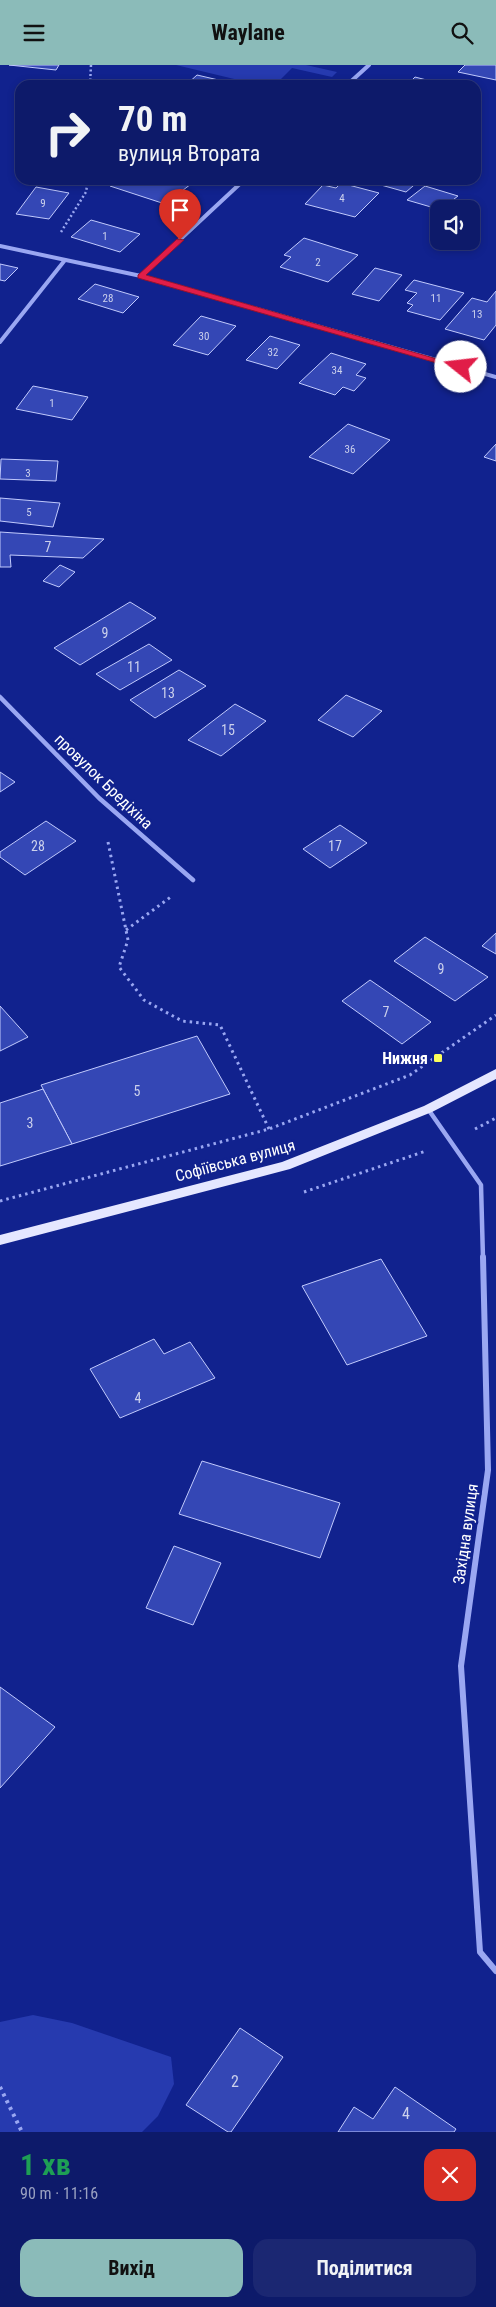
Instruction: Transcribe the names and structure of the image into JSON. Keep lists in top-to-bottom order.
{
  "streets": {
    "main road": ["Софіївська вулиця"],
    "street": ["провулок Бредіхіна", "Західна вулиця"]
  },
  "crossings": [
    ["Софіївська вулиця", "Західна вулиця"]
  ],
  "places": {
    "transit": ["Нижня"]
  },
  "house_numbers": [
    "4",
    "9",
    "1",
    "2",
    "28",
    "11",
    "13",
    "30",
    "32",
    "34",
    "1",
    "36",
    "3",
    "5",
    "7",
    "9",
    "11",
    "13",
    "15",
    "28",
    "17",
    "9",
    "7",
    "5",
    "3",
    "4",
    "2",
    "4"
  ],
  "page": {
    "header": "Waylane",
    "turn": ["70 m", "вулиця Втората"],
    "heading": ["1 хв", "90 m · 11:16"],
    "buttons": ["Вихід", "Поділитися"]
  }
}
